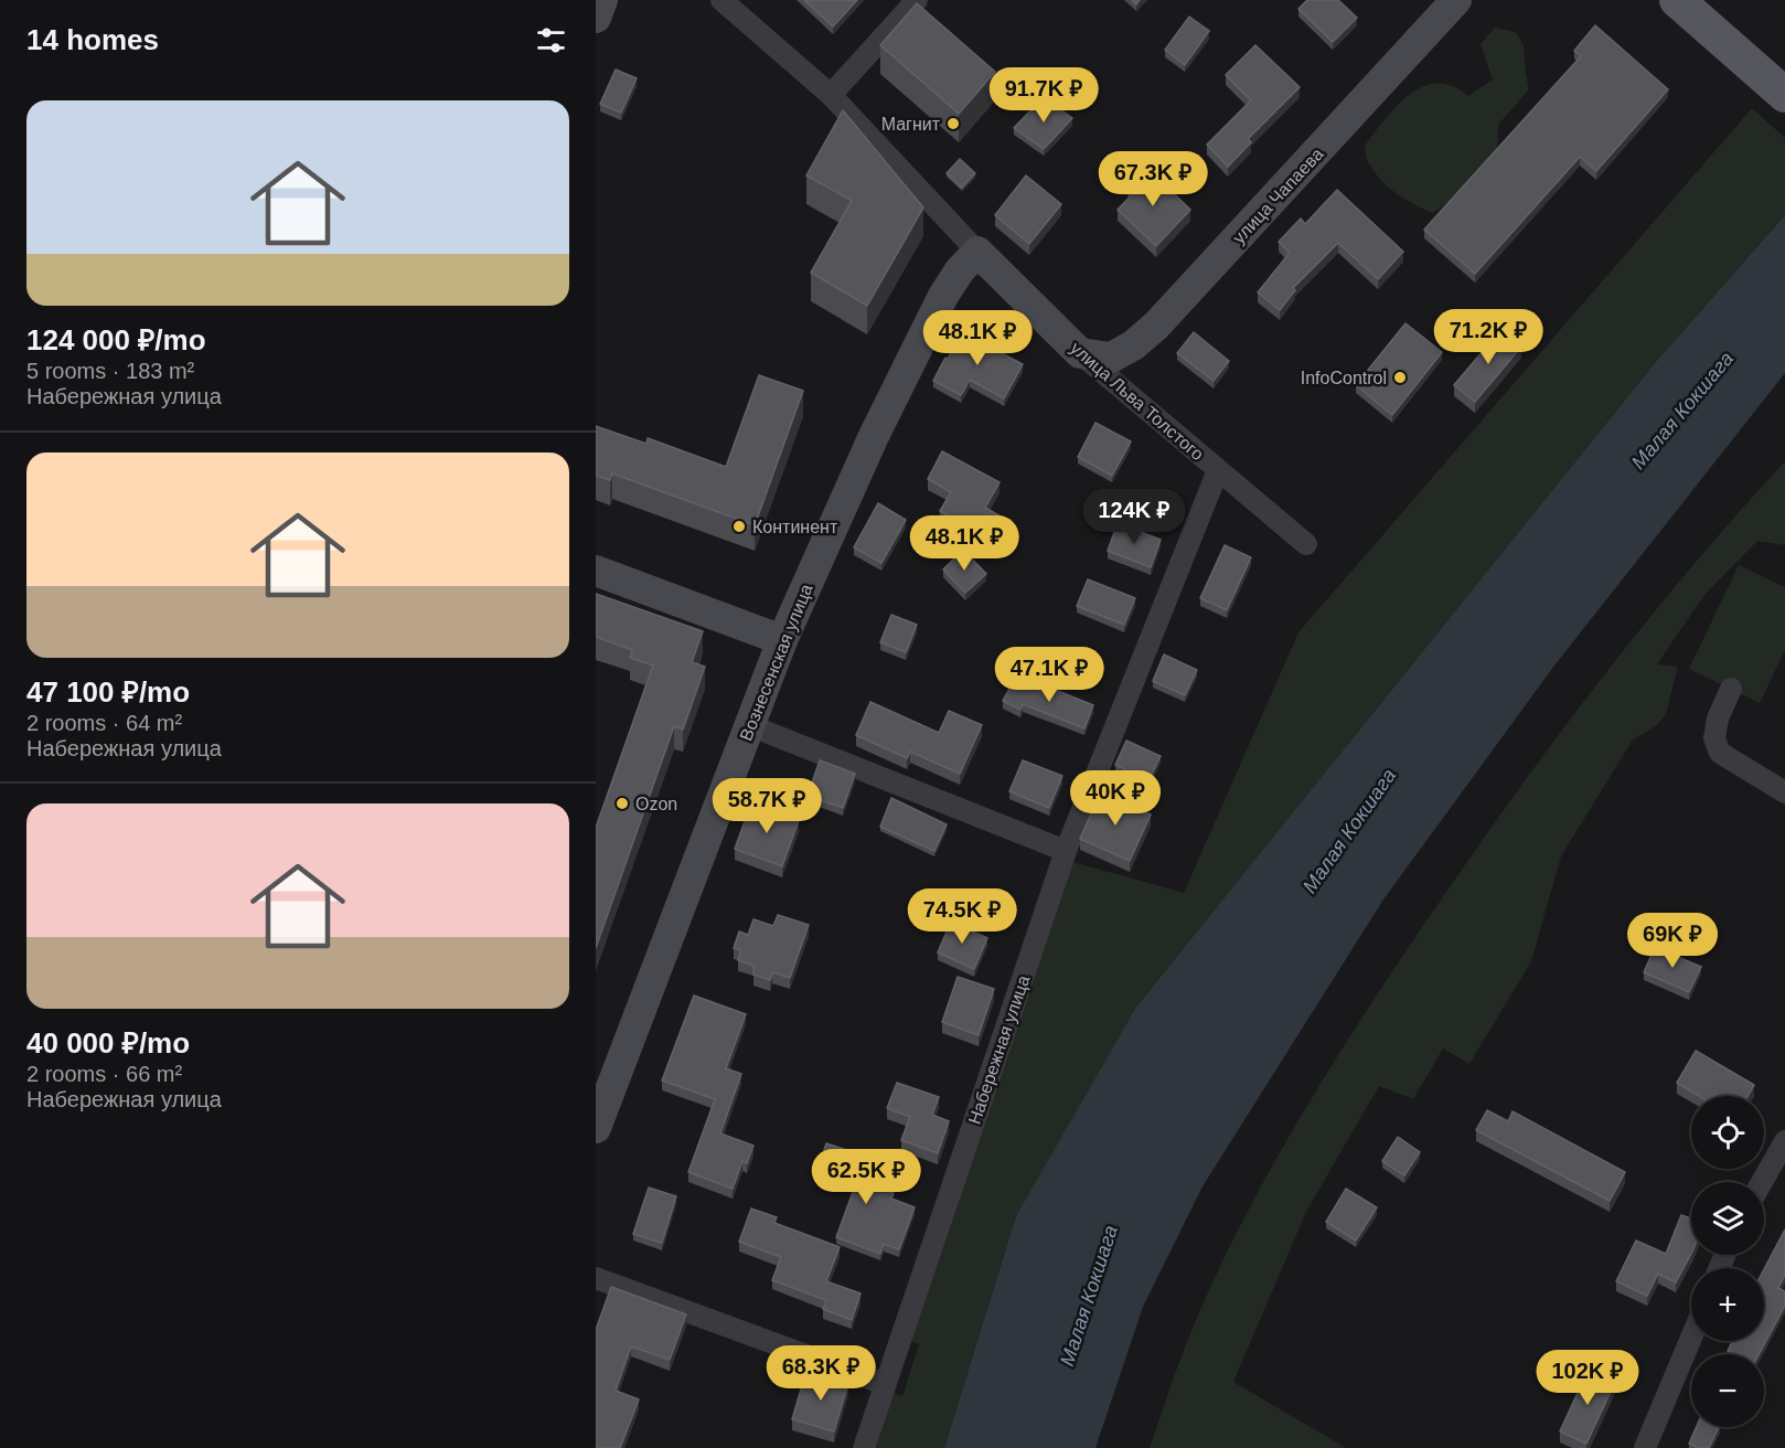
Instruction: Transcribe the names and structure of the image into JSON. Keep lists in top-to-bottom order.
{
  "streets": {
    "street": [
      "улица Чапаева",
      "улица Льва Толстого",
      "Вознесенская улица",
      "Набережная улица"
    ]
  },
  "crossings": [
    ["улица Чапаева", "улица Льва Толстого"],
    ["улица Льва Толстого", "Вознесенская улица"],
    ["улица Льва Толстого", "Набережная улица"]
  ],
  "water": ["Малая Кокшага"],
  "places": [
    "Магнит",
    "InfoControl",
    "Континент",
    "Ozon"
  ],
  "page": {
    "heading": "14 homes",
    "price": [
      "91.7K ₽",
      "67.3K ₽",
      "71.2K ₽",
      "48.1K ₽",
      "124K ₽",
      "48.1K ₽",
      "47.1K ₽",
      "40K ₽",
      "58.7K ₽",
      "74.5K ₽",
      "69K ₽",
      "62.5K ₽",
      "68.3K ₽",
      "102K ₽"
    ],
    "list": [
      {
        "name": "124 000 ₽/mo",
        "note": "5 rooms · 183 m² · Набережная улица"
      },
      {
        "name": "47 100 ₽/mo",
        "note": "2 rooms · 64 m² · Набережная улица"
      },
      {
        "name": "40 000 ₽/mo",
        "note": "2 rooms · 66 m² · Набережная улица"
      }
    ],
    "map_buttons": ["+", "−"]
  }
}
